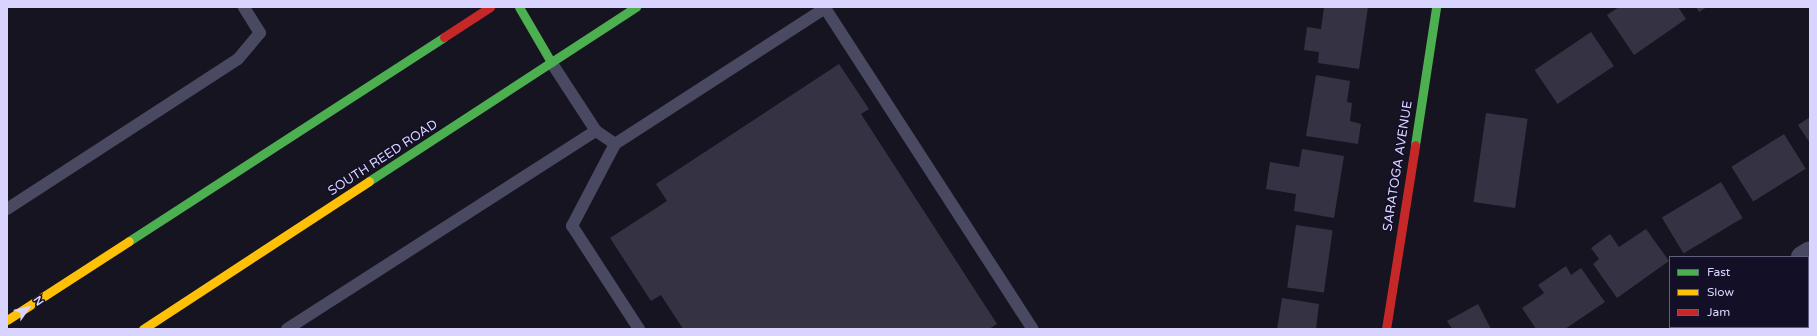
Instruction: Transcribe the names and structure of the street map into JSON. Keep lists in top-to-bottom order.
{
  "streets": {
    "main road": ["SOUTH REED ROAD", "SARATOGA AVENUE"]
  },
  "legend": ["Fast", "Slow", "Jam"],
  "north": "top right"
}
